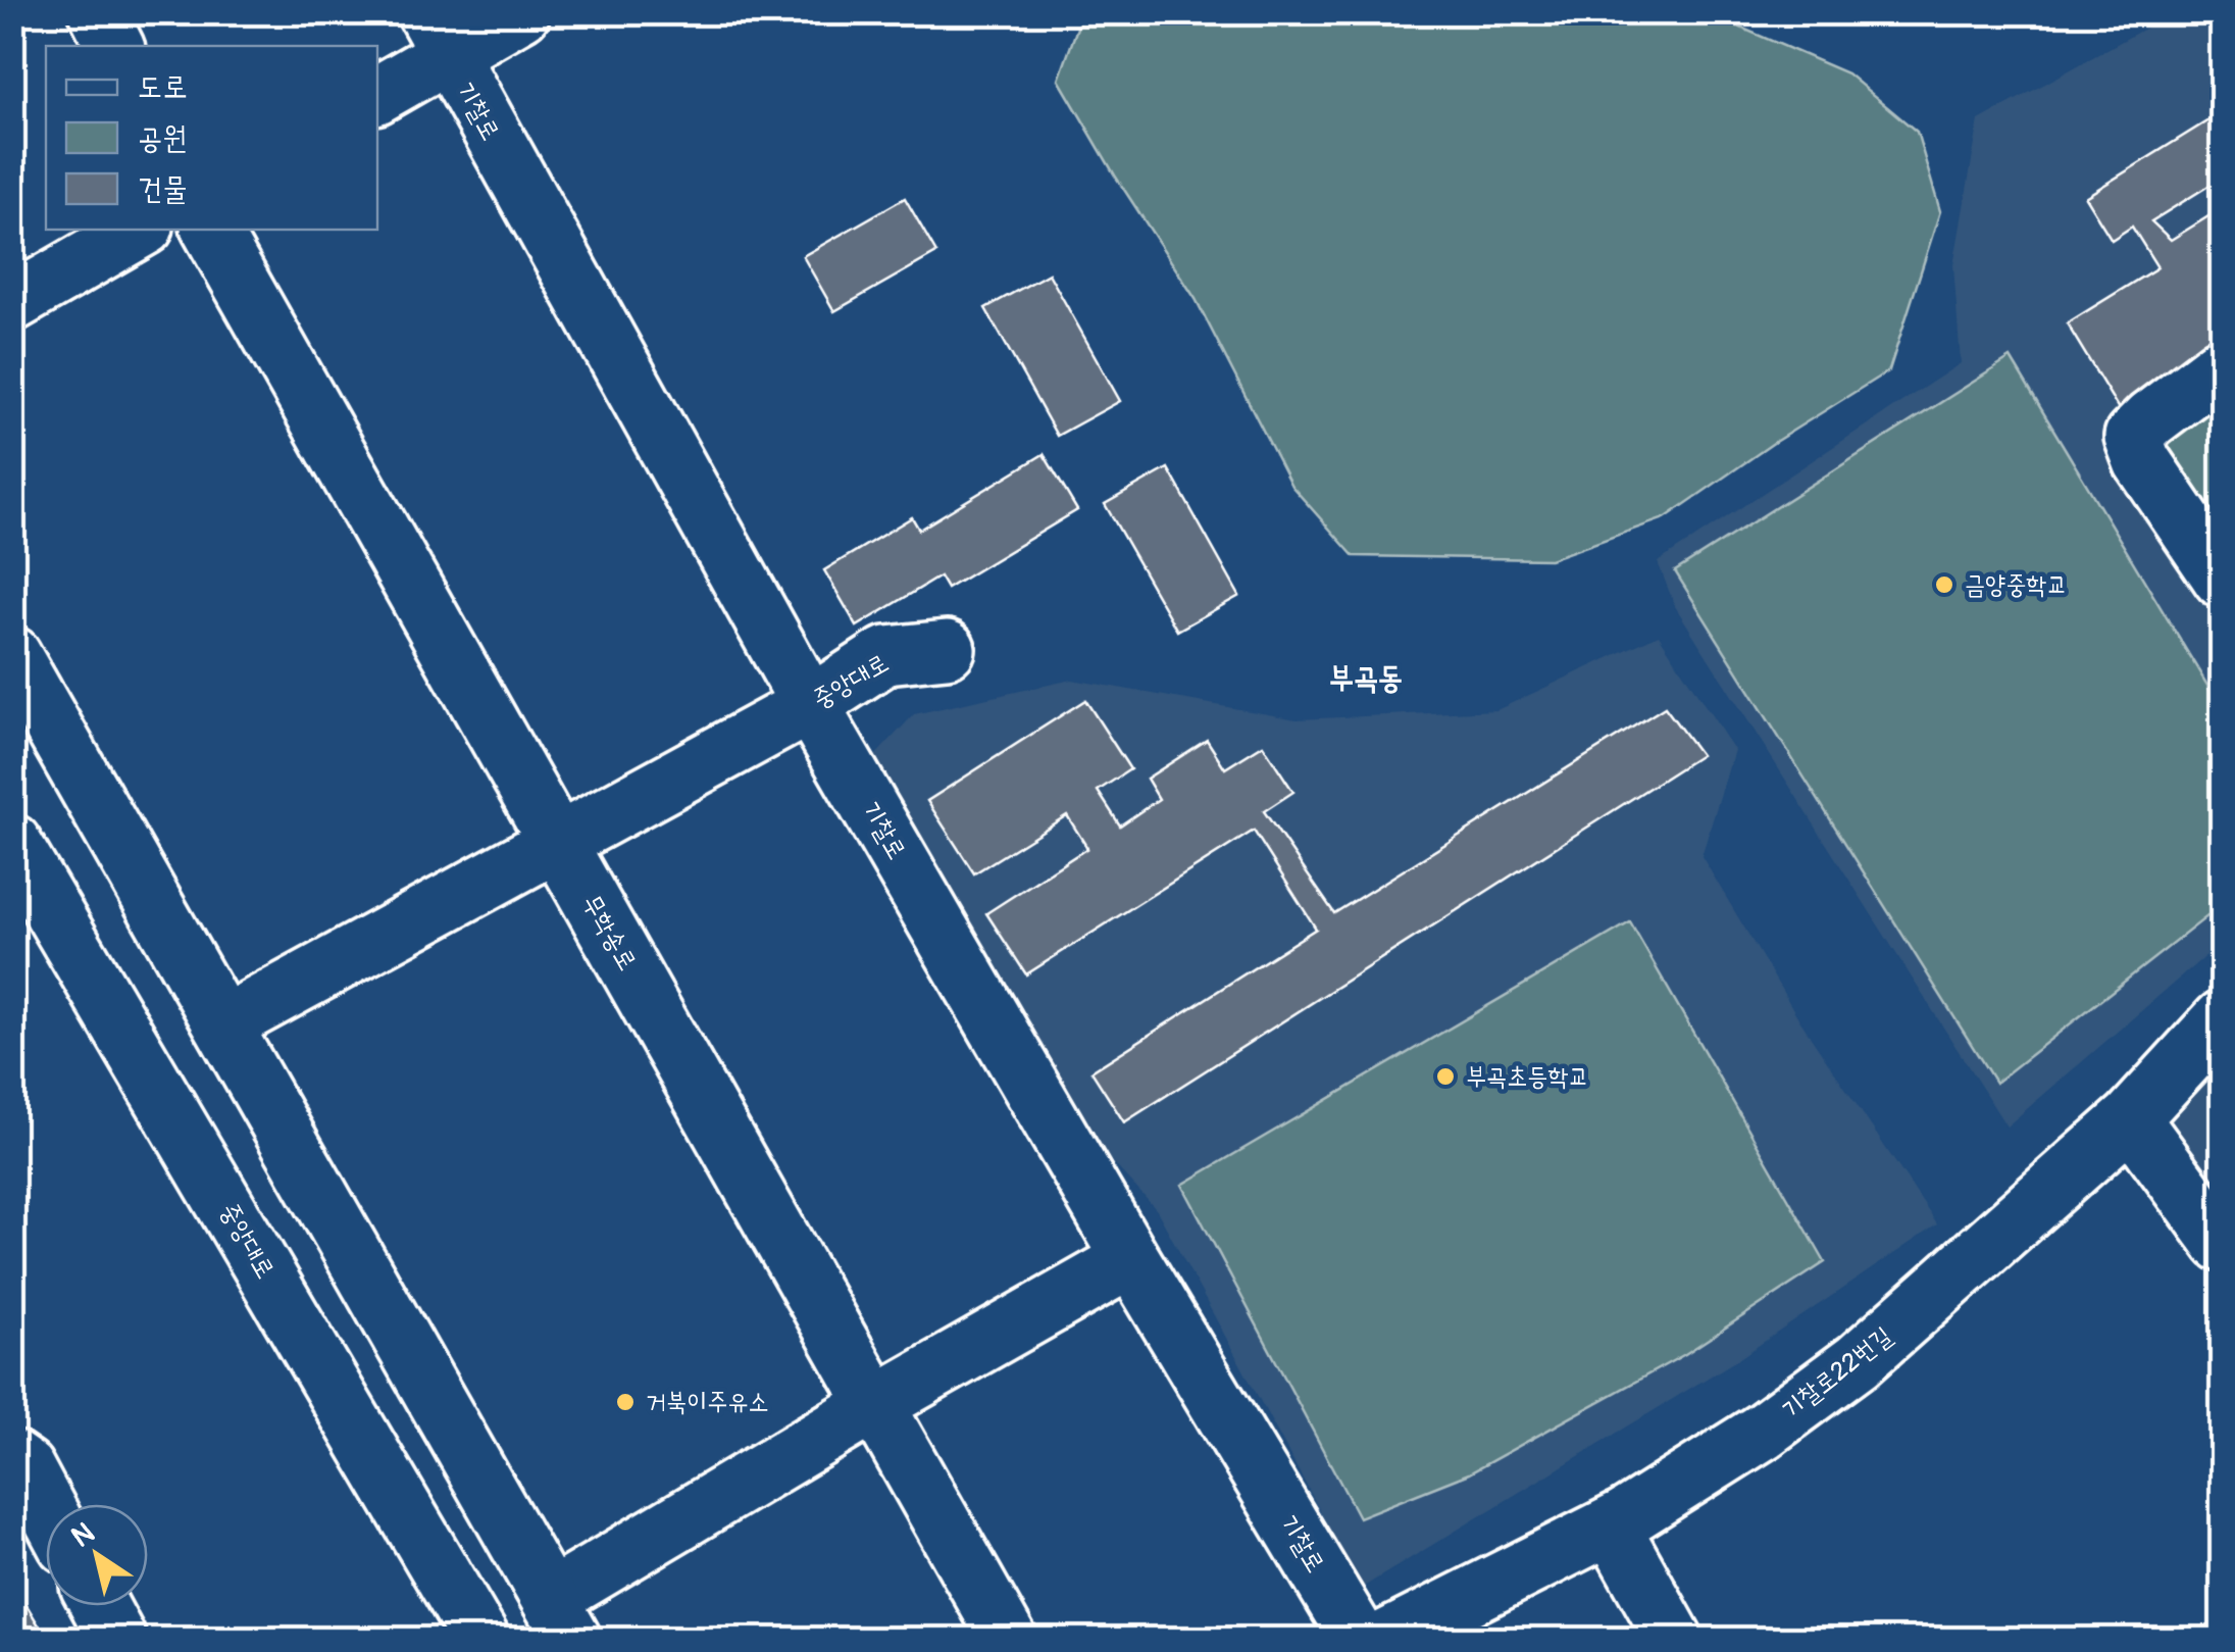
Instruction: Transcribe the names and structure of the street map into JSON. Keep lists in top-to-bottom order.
{
  "streets": {
    "street": [
      "기찰로",
      "중앙대로",
      "무학송로",
      "기찰로22번길"
    ]
  },
  "crossings": [
    ["기찰로", "중앙대로"],
    ["중앙대로", "무학송로"]
  ],
  "districts": ["부곡동"],
  "places": ["금양중학교", "부곡초등학교", "거북이주유소"],
  "legend": ["도로", "공원", "건물"],
  "north": "top left"
}
